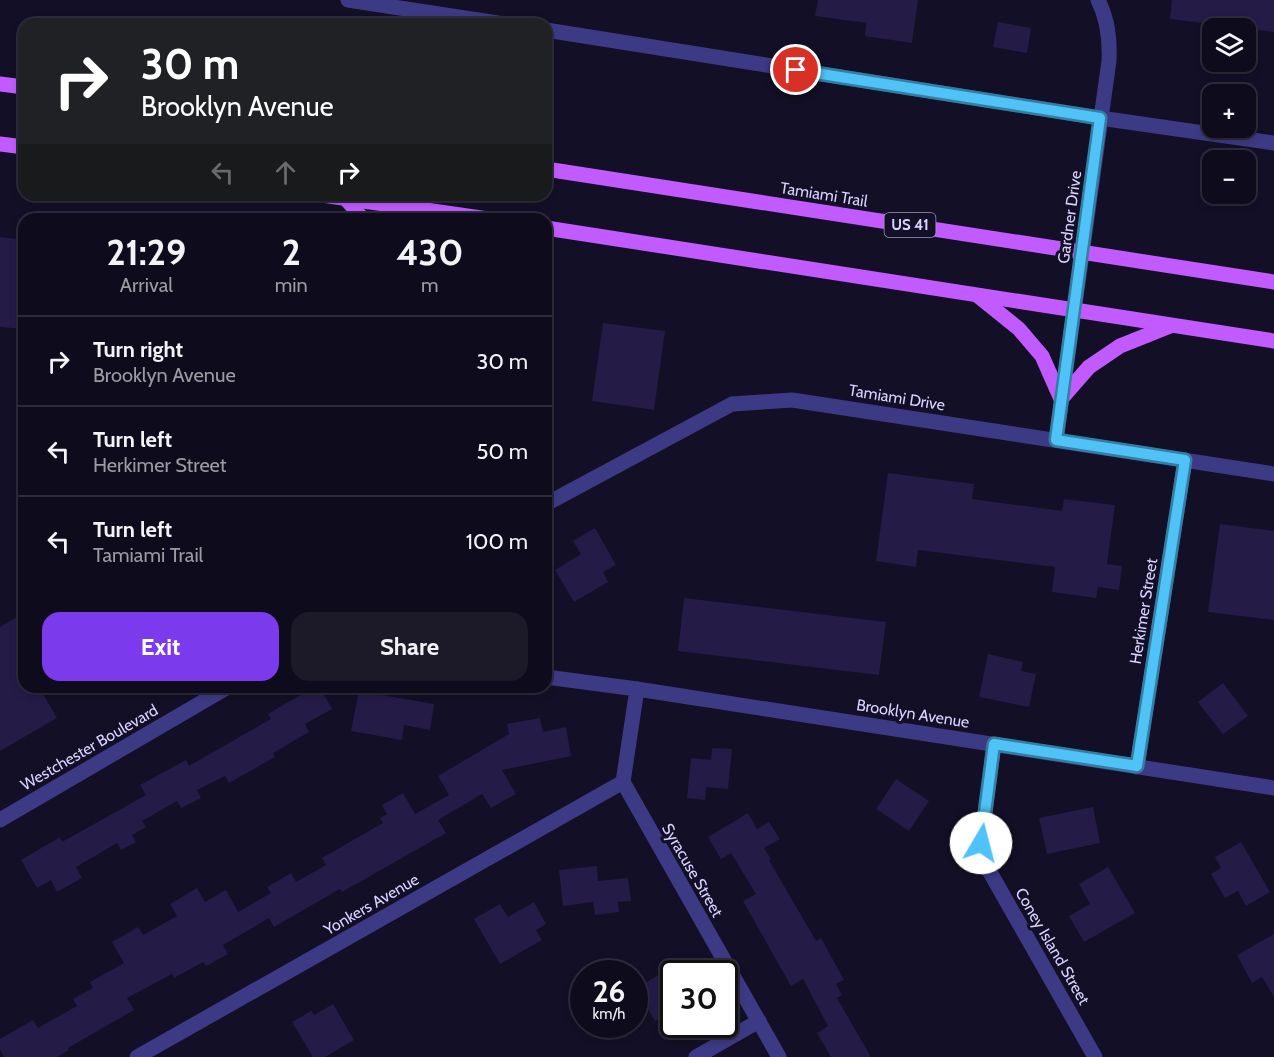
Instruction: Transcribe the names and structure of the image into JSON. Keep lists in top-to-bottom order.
{
  "streets": {
    "main road": ["Tamiami Trail", "US 41"],
    "street": [
      "Gardner Drive",
      "Tamiami Drive",
      "Herkimer Street",
      "Brooklyn Avenue",
      "Westchester Boulevard",
      "Syracuse Street",
      "Yonkers Avenue",
      "Coney Island Street"
    ]
  },
  "crossings": [
    ["Tamiami Trail", "Gardner Drive"],
    ["Gardner Drive", "Tamiami Drive"],
    ["Herkimer Street", "Brooklyn Avenue"],
    ["Brooklyn Avenue", "Coney Island Street"],
    ["Syracuse Street", "Yonkers Avenue"]
  ],
  "page": {
    "map_buttons": ["+", "−"],
    "turn": ["30 m", "Brooklyn Avenue"],
    "eta": [
      "21:29",
      "Arrival",
      "2",
      "min",
      "430",
      "m"
    ],
    "list": [
      {
        "name": "Turn right",
        "note": "Brooklyn Avenue",
        "value": "30 m"
      },
      {
        "name": "Turn left",
        "note": "Herkimer Street",
        "value": "50 m"
      },
      {
        "name": "Turn left",
        "note": "Tamiami Trail",
        "value": "100 m"
      }
    ],
    "buttons": ["Exit", "Share"],
    "speed": "26 km/h",
    "limit": "30"
  }
}
